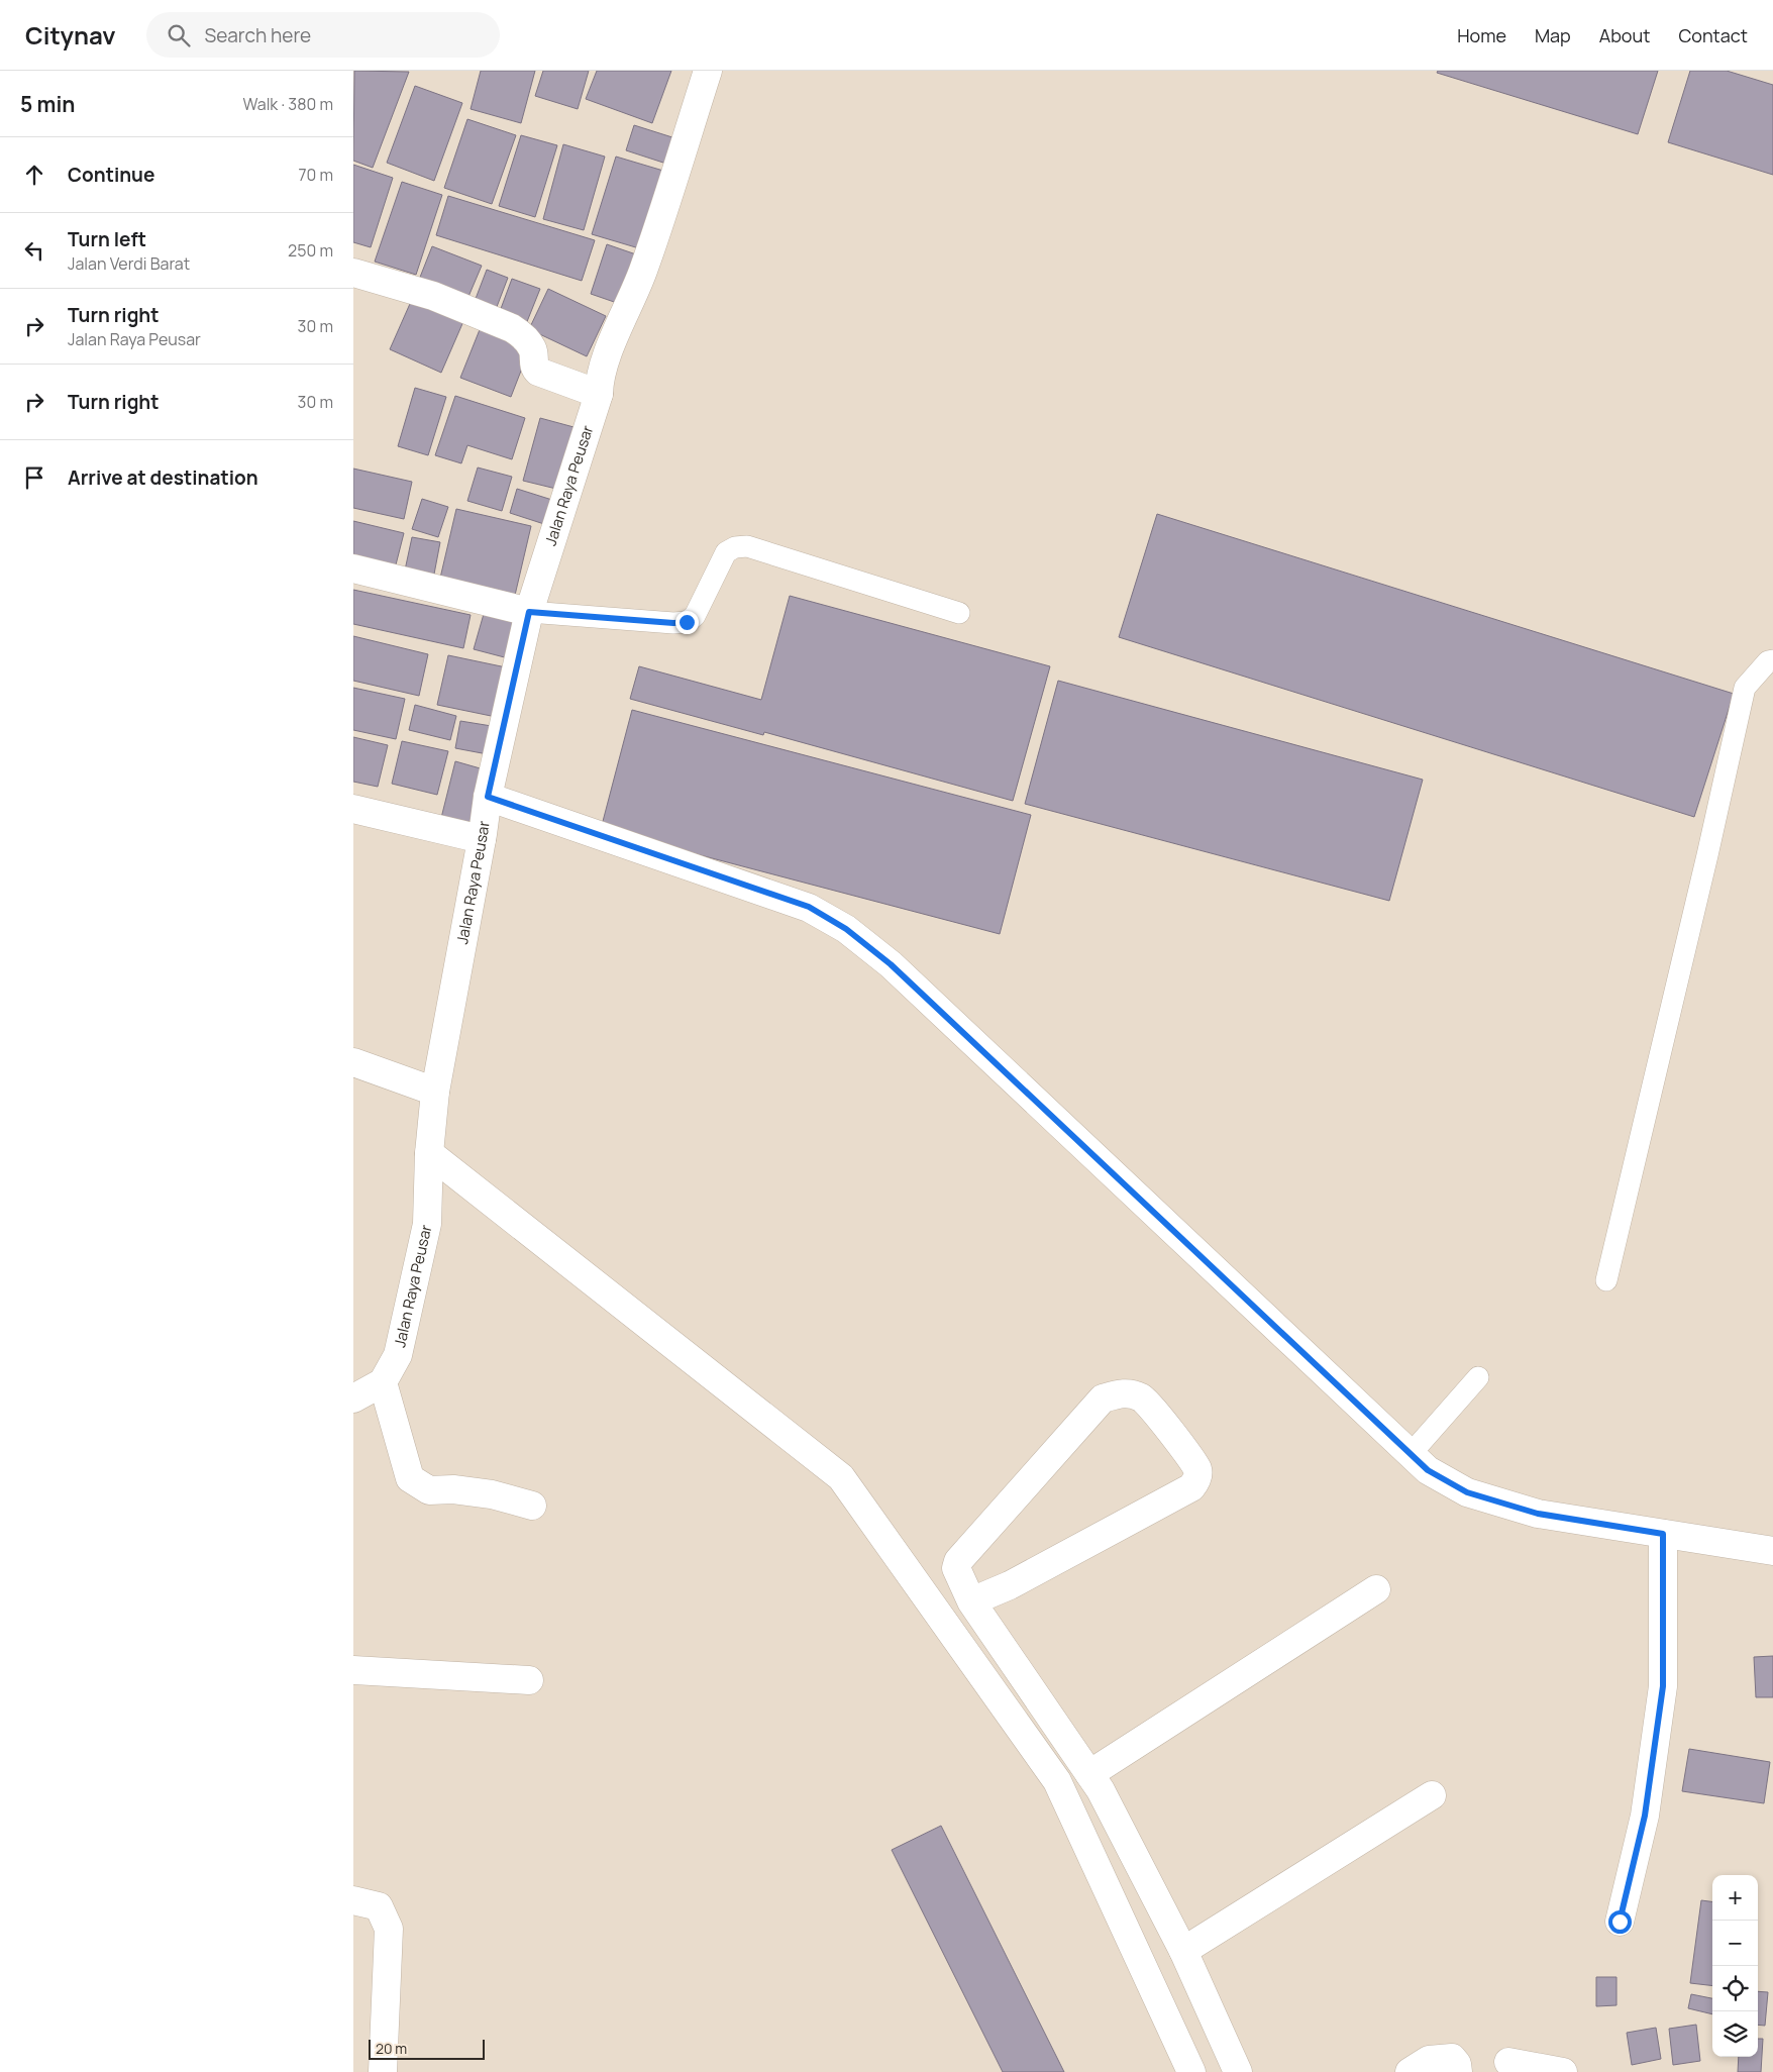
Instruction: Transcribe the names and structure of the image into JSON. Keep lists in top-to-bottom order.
{
  "streets": {
    "street": ["Jalan Raya Peusar"]
  },
  "scale_bar": "20 m",
  "page": {
    "header": "Citynav",
    "search": "Search here",
    "nav": [
      "Home",
      "Map",
      "About",
      "Contact"
    ],
    "heading": ["5 min", "Walk · 380 m"],
    "list": [
      ["Continue", "70 m"],
      ["Turn left", "Jalan Verdi Barat", "250 m"],
      ["Turn right", "Jalan Raya Peusar", "30 m"],
      ["Turn right", "30 m"],
      "Arrive at destination"
    ],
    "map_buttons": ["+", "−"],
    "scale": "20 m"
  }
}
